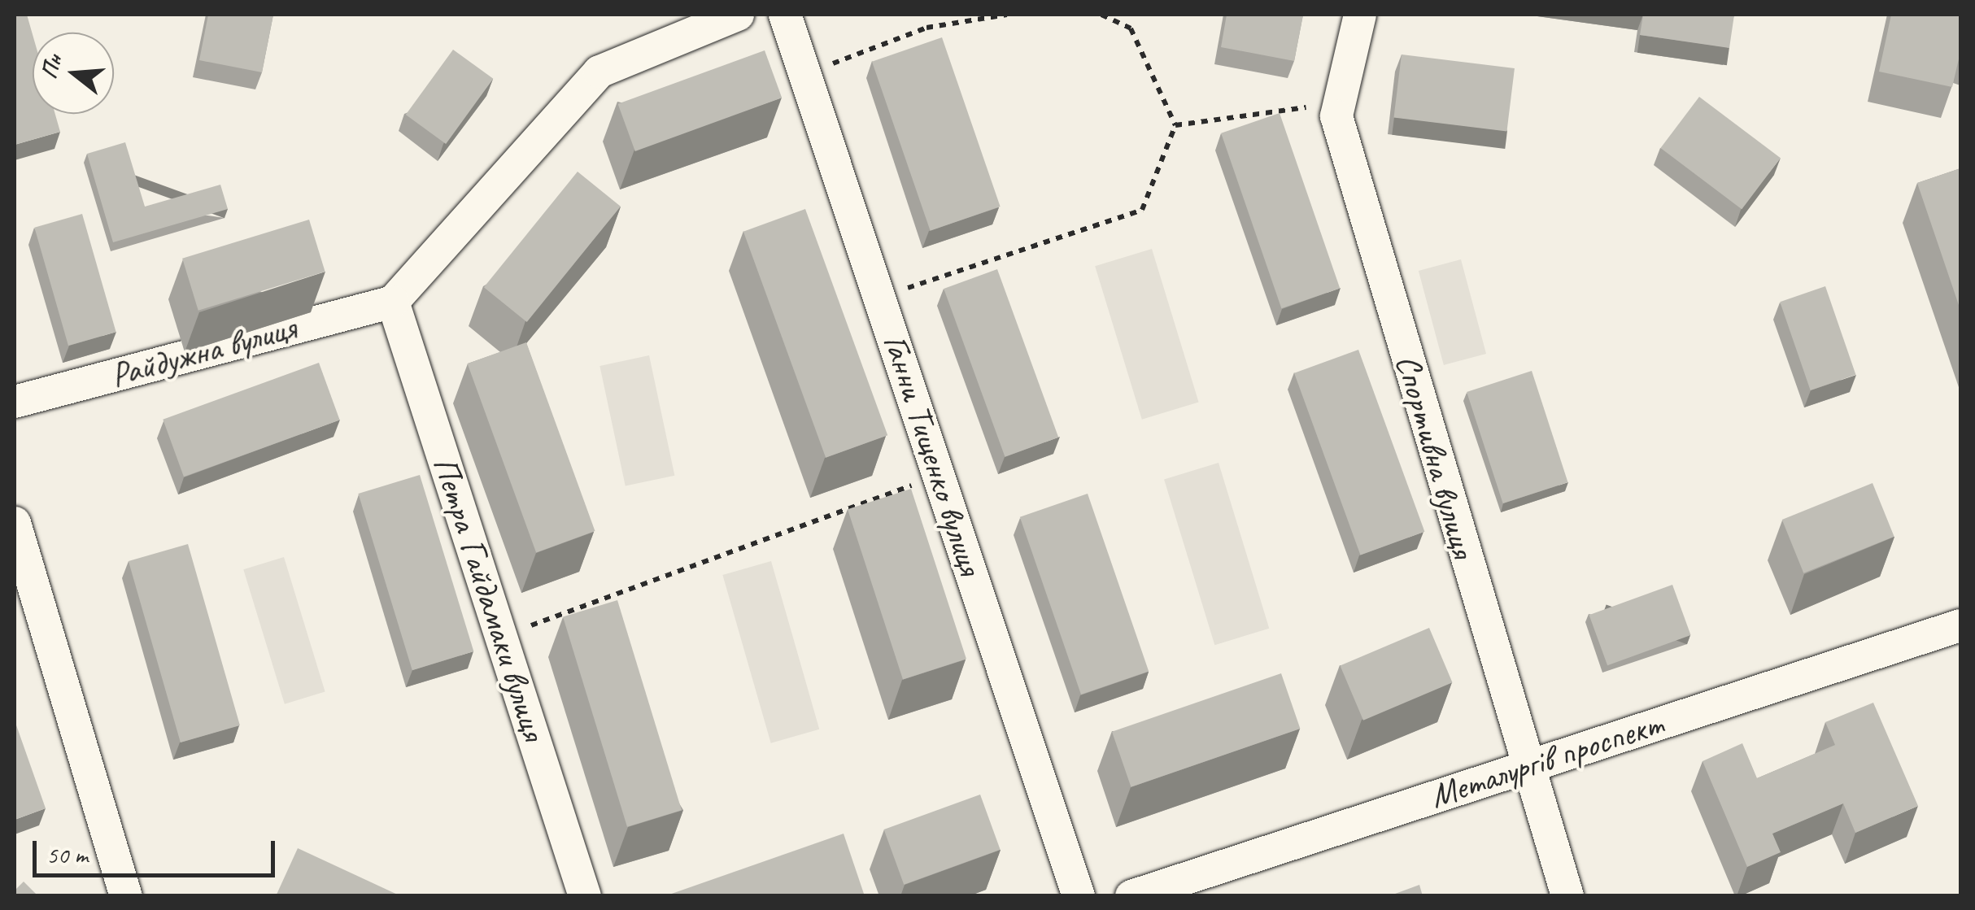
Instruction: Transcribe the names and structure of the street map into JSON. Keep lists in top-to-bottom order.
{
  "streets": {
    "street": [
      "Райдужна вулиця",
      "Ганни Тищенко вулиця",
      "Спортивна вулиця",
      "Петра Гайдамаки вулиця",
      "Металургів проспект"
    ]
  },
  "crossings": [
    ["Райдужна вулиця", "Петра Гайдамаки вулиця"],
    ["Спортивна вулиця", "Металургів проспект"]
  ],
  "scale_bar": "50 m",
  "north": "left"
}
